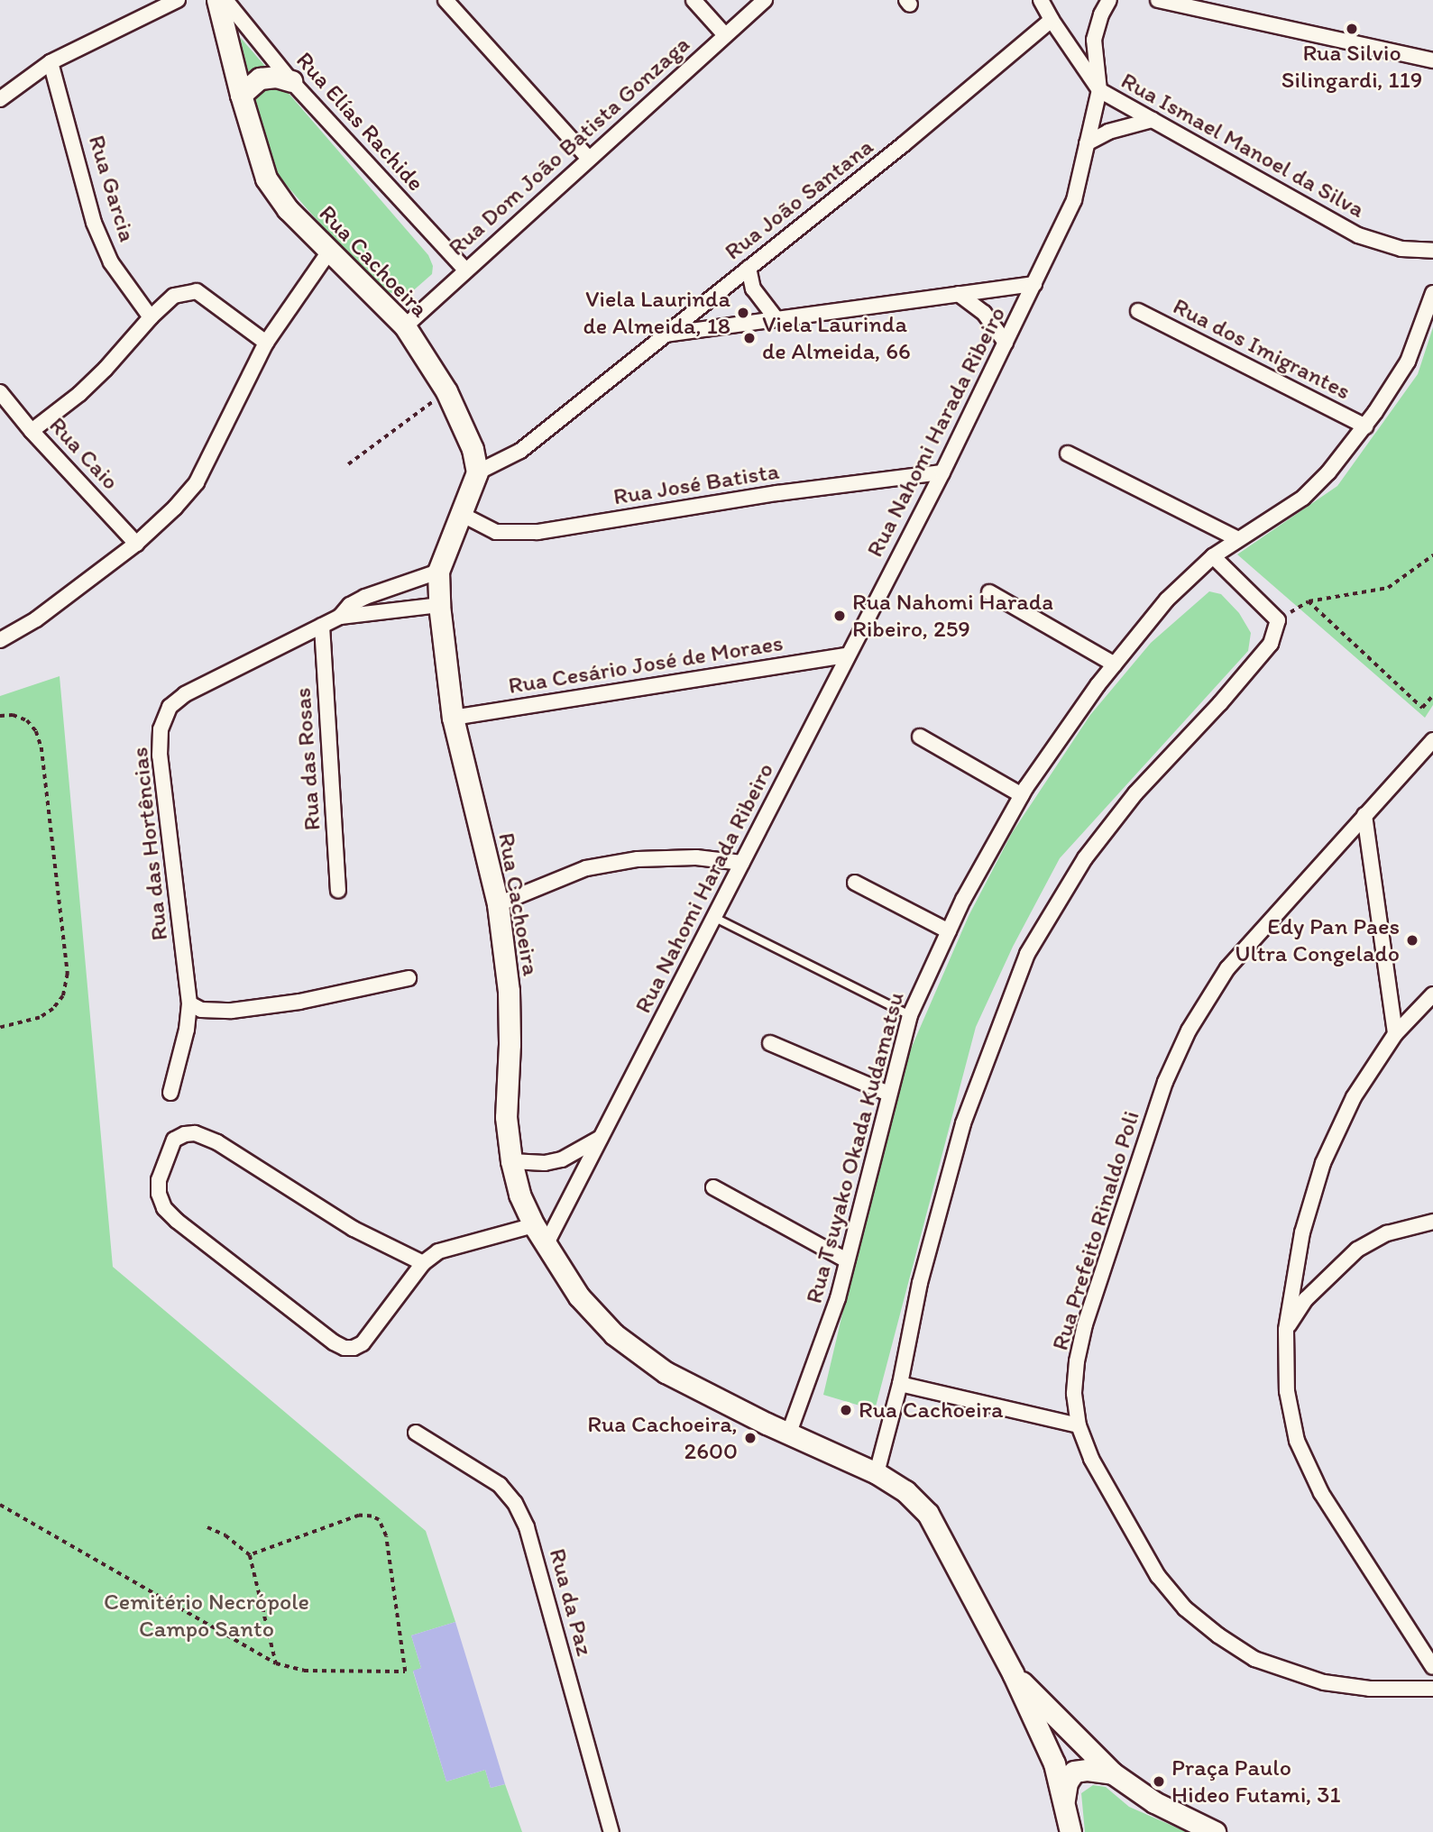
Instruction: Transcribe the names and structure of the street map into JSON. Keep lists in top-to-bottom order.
{
  "streets": {
    "main road": ["Rua Cachoeira"],
    "street": [
      "Rua Elías Rachide",
      "Rua Ismael Manoel da Silva",
      "Rua Dom João Batista Gonzaga",
      "Rua Garcia",
      "Rua João Santana",
      "Rua dos Imigrantes",
      "Rua Nahomi Harada Ribeiro",
      "Rua Caio",
      "Rua José Batista",
      "Rua Cesário José de Moraes",
      "Rua das Rosas",
      "Rua das Hortências",
      "Rua Tsuyako Okada Kudamatsu",
      "Rua Prefeito Rinaldo Poli",
      "Rua da Paz"
    ]
  },
  "crossings": [
    ["Rua Elías Rachide", "Rua Dom João Batista Gonzaga"],
    ["Rua Ismael Manoel da Silva", "Rua João Santana"],
    ["Rua Ismael Manoel da Silva", "Rua Nahomi Harada Ribeiro"],
    ["Rua Dom João Batista Gonzaga", "Rua Cachoeira"],
    ["Rua João Santana", "Rua Cachoeira"],
    ["Rua Cachoeira", "Rua Nahomi Harada Ribeiro"],
    ["Rua Cachoeira", "Rua José Batista"],
    ["Rua Cachoeira", "Rua Cesário José de Moraes"],
    ["Rua Cachoeira", "Rua das Hortências"],
    ["Rua Cachoeira", "Rua Tsuyako Okada Kudamatsu"],
    ["Rua dos Imigrantes", "Rua Tsuyako Okada Kudamatsu"],
    ["Rua Nahomi Harada Ribeiro", "Rua José Batista"],
    ["Rua Nahomi Harada Ribeiro", "Rua Cesário José de Moraes"],
    ["Rua das Rosas", "Rua das Hortências"]
  ],
  "parks": ["Cemitério Necrópole Campo Santo"],
  "places": [
    "Rua Silvio Silingardi, 119",
    "Viela Laurinda de Almeida, 18",
    "Viela Laurinda de Almeida, 66",
    "Rua Nahomi Harada Ribeiro, 259",
    "Edy Pan Paes Ultra Congelado",
    "Rua Cachoeira",
    "Rua Cachoeira, 2600",
    "Praça Paulo Hideo Futami, 31"
  ]
}
